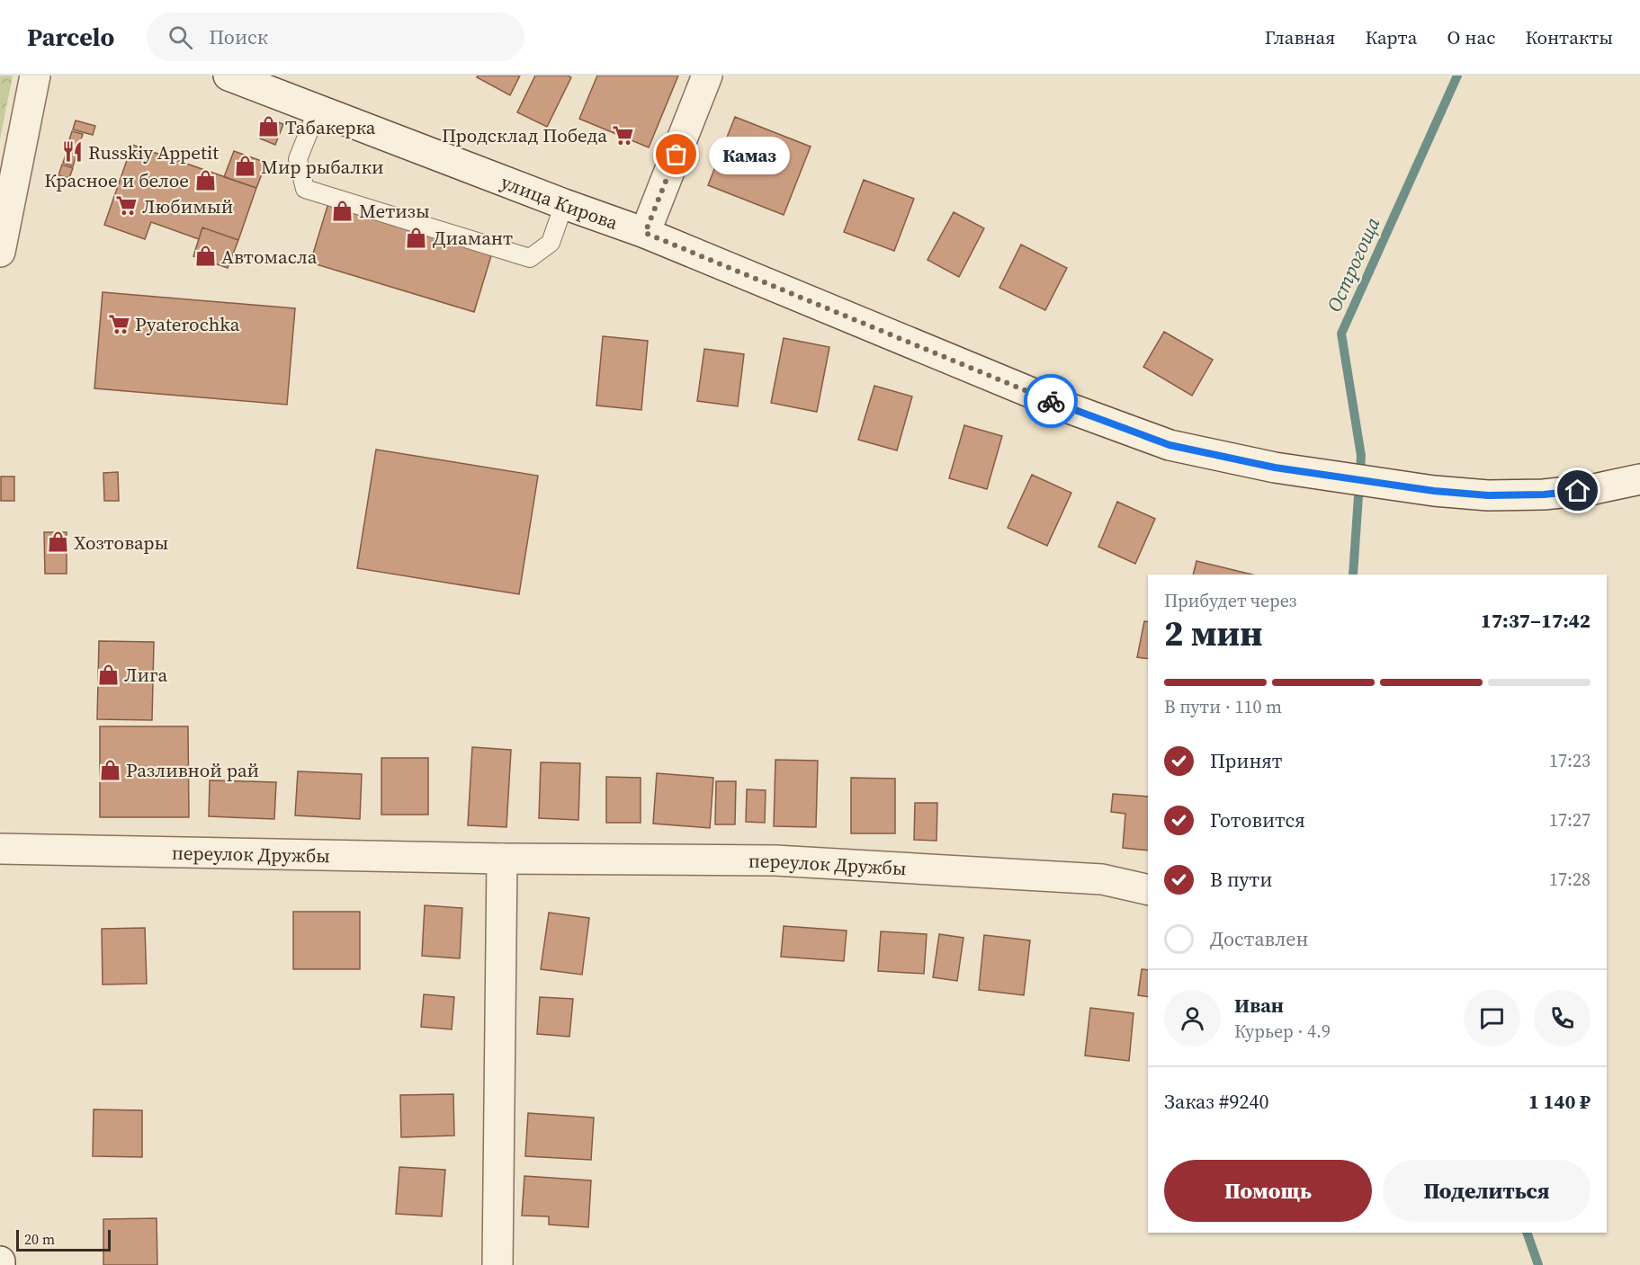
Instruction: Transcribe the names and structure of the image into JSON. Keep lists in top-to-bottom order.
{
  "streets": {
    "street": ["улица Кирова", "переулок Дружбы"]
  },
  "water": ["Острогоща"],
  "places": {
    "shop": [
      "Табакерка",
      "Мир рыбалки",
      "Красное и белое",
      "Метизы",
      "Диамант",
      "Автомасла",
      "Хозтовары",
      "Лига",
      "Разливной рай"
    ],
    "supermarket": ["Продсклад Победа", "Любимый", "Pyaterochka"],
    "restaurant": ["Russkiy Appetit"],
    "other": ["Камаз"]
  },
  "scale_bar": "20 m",
  "page": {
    "header": "Parcelo",
    "search": "Поиск",
    "nav": [
      "Главная",
      "Карта",
      "О нас",
      "Контакты"
    ],
    "bubble": "Камаз",
    "heading": ["2 мин", "Прибудет через", "17:37–17:42"],
    "panel": [
      "Иван",
      "Курьер · 4.9",
      "Заказ #9240",
      "1 140 ₽"
    ],
    "bar": "В пути · 110 m",
    "list": [
      ["Принят", "17:23"],
      ["Готовится", "17:27"],
      ["В пути", "17:28"],
      "Доставлен"
    ],
    "buttons": ["Помощь", "Поделиться"],
    "scale": "20 m"
  }
}
